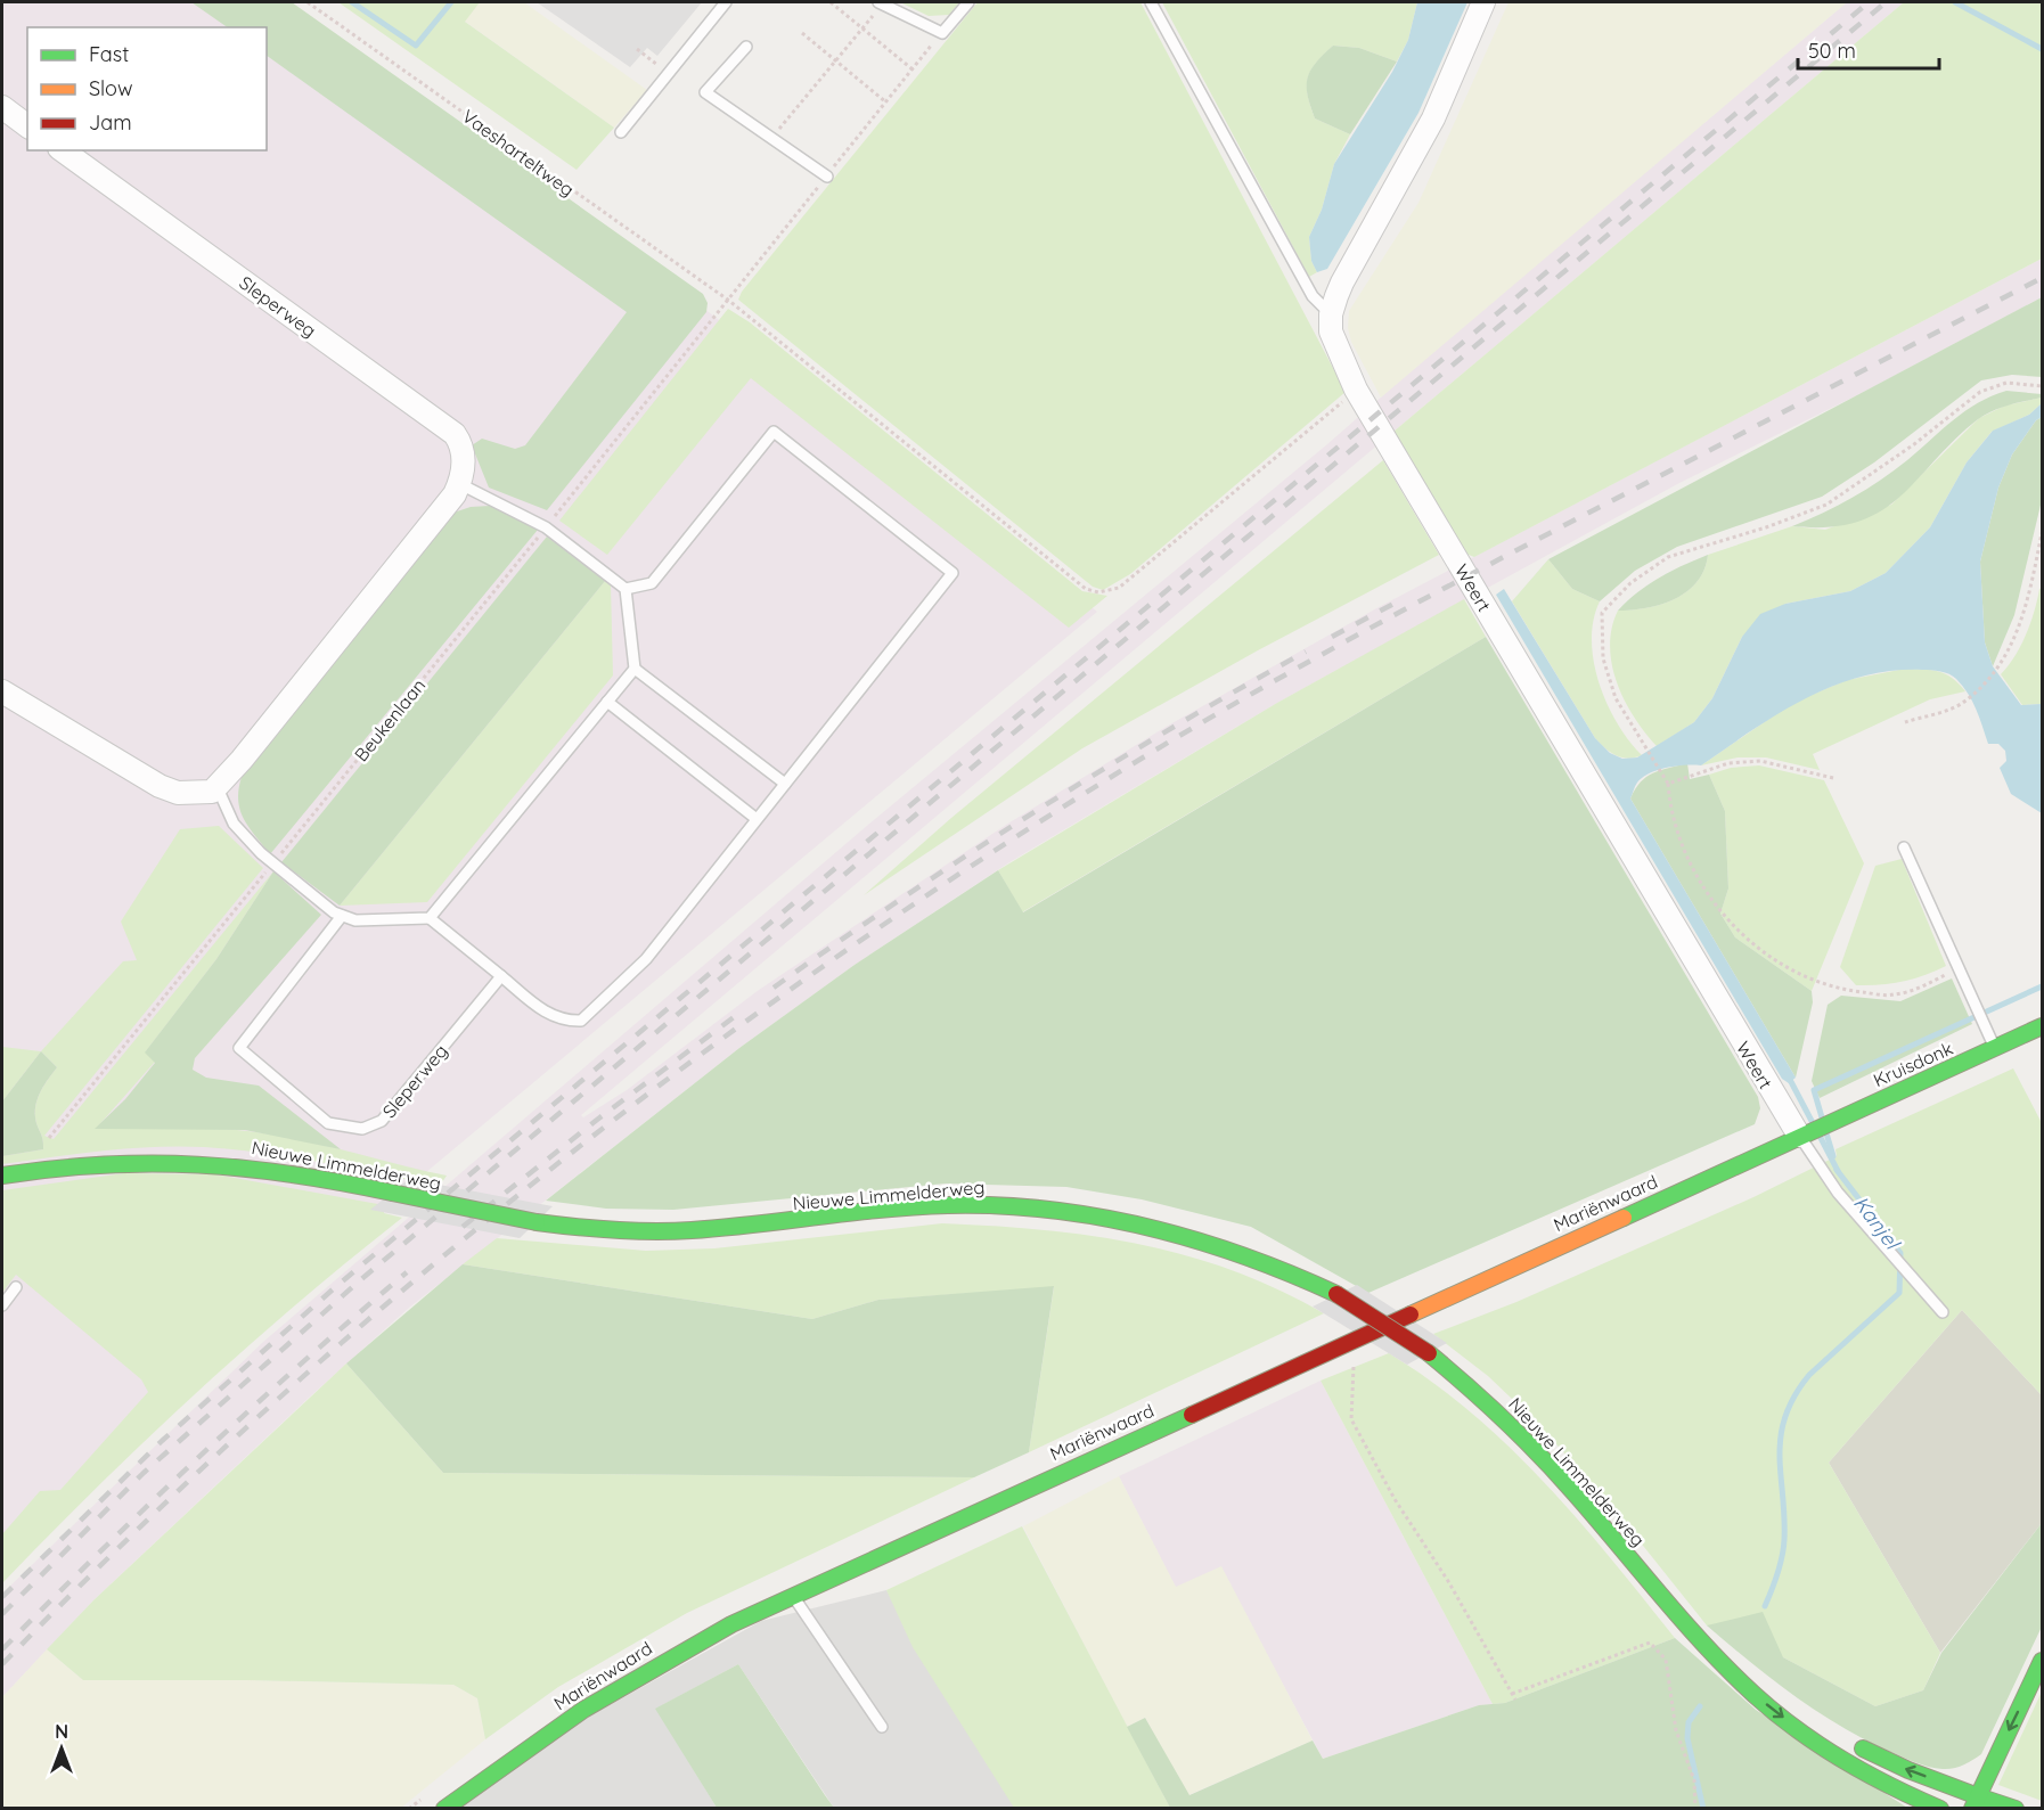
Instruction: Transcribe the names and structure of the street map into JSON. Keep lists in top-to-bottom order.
{
  "streets": {
    "main road": ["Kruisdonk", "Nieuwe Limmelderweg", "Mariënwaard"],
    "street": ["Sleperweg", "Weert"],
    "path": ["Vaesharteltweg", "Beukenlaan"]
  },
  "crossings": [
    ["Vaesharteltweg", "Weert"],
    ["Vaesharteltweg", "Beukenlaan"],
    ["Weert", "Kruisdonk"],
    ["Weert", "Mariënwaard"],
    ["Kruisdonk", "Mariënwaard"]
  ],
  "water": ["Kanjel"],
  "legend": ["Fast", "Slow", "Jam"],
  "scale_bar": "50 m",
  "north": "top"
}
